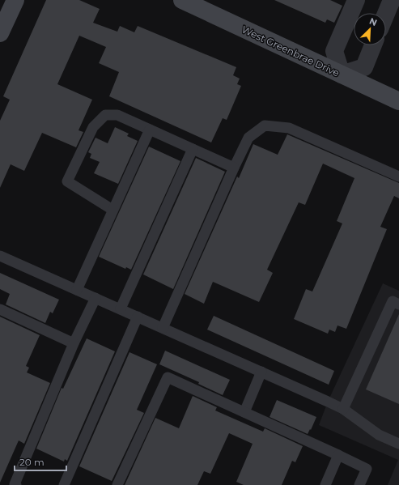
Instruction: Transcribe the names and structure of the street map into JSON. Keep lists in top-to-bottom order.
{
  "streets": {
    "street": ["West Greenbrae Drive"]
  },
  "scale_bar": "20 m",
  "north": "top right"
}
